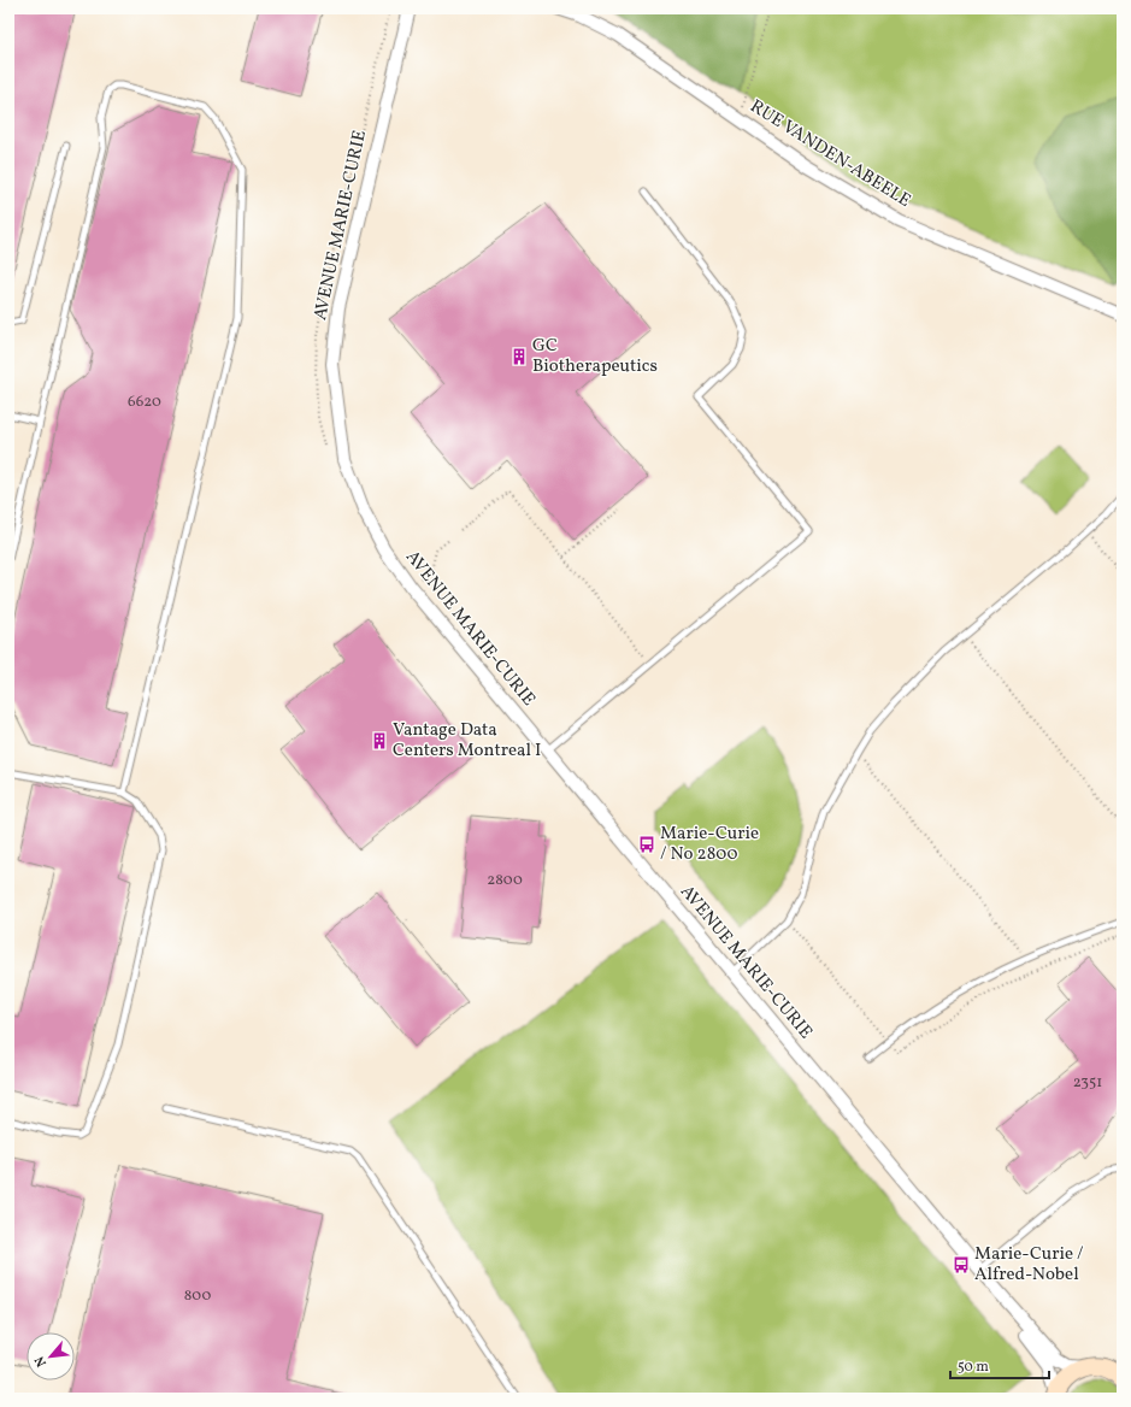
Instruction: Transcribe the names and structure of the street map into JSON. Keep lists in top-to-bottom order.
{
  "streets": {
    "street": ["RUE VANDEN-ABEELE", "AVENUE MARIE-CURIE"]
  },
  "places": {
    "building": ["GC Biotherapeutics", "Vantage Data Centers Montreal I"],
    "bus stop": ["Marie-Curie / No 2800", "Marie-Curie / Alfred-Nobel"]
  },
  "house_numbers": [
    "6620",
    "2800",
    "2351",
    "800"
  ],
  "scale_bar": "50 m",
  "north": "bottom left"
}
